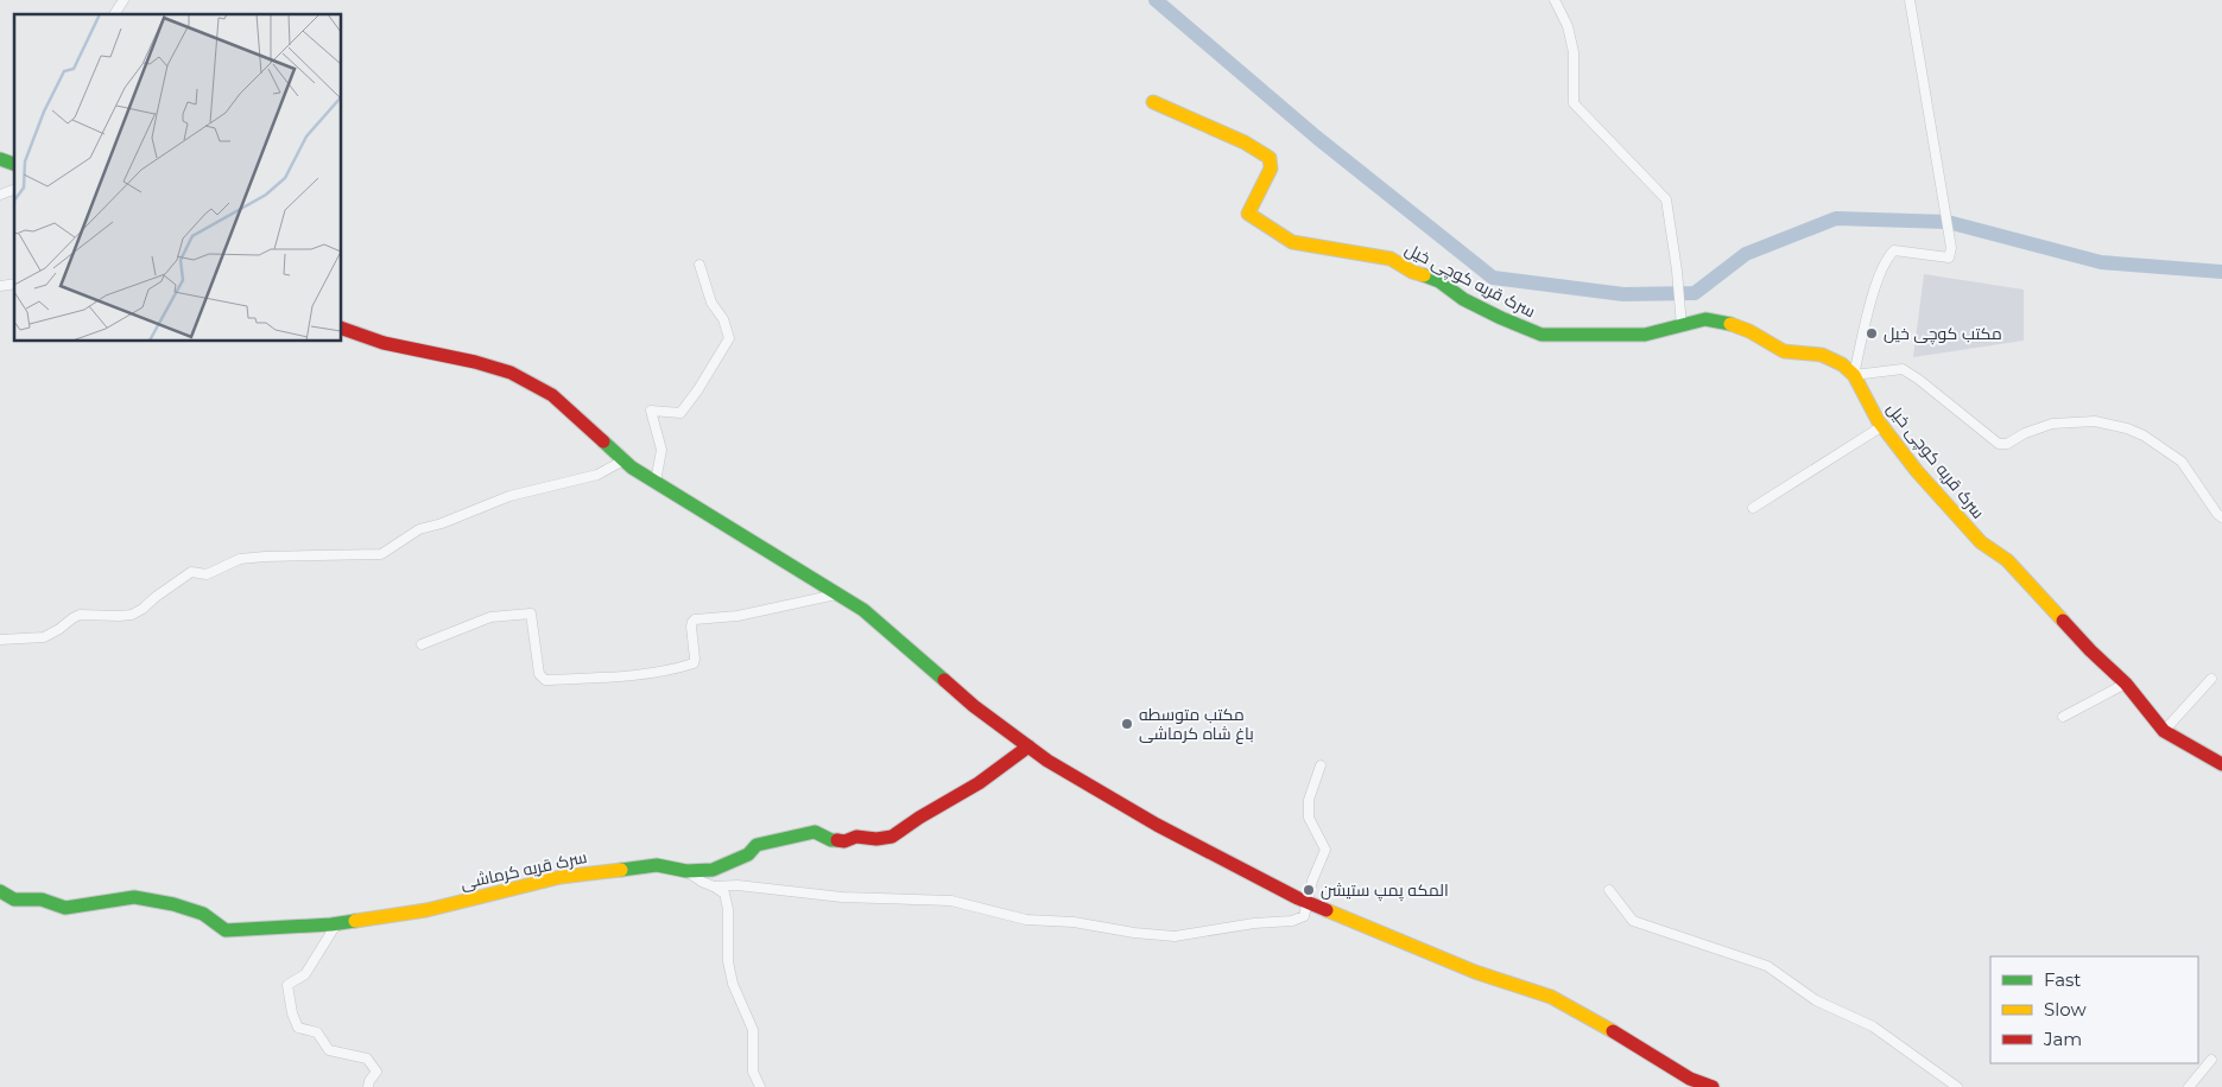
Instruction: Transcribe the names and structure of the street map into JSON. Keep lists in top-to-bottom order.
{
  "streets": {
    "main road": ["سرک قریه کوچی خیل", "سرک قریه کرماشی"]
  },
  "places": ["مکتب کوچی خیل", "مکتب متوسطه باغ شاه کرماشی", "المکه پمپ ستیشن"],
  "legend": ["Fast", "Slow", "Jam"]
}
